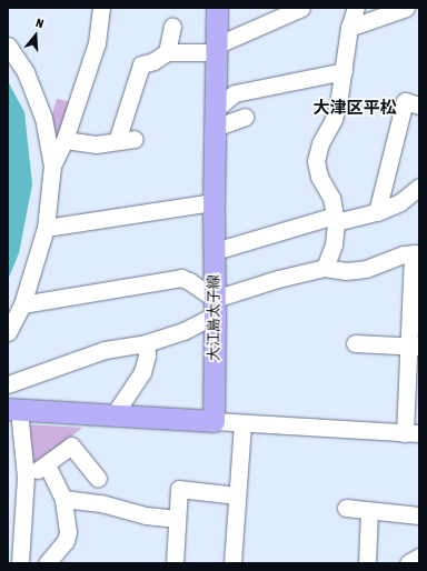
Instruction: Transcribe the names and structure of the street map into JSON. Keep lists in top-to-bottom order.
{
  "streets": {
    "main road": ["大江島太子線"]
  },
  "districts": ["大津区平松"],
  "north": "top"
}
